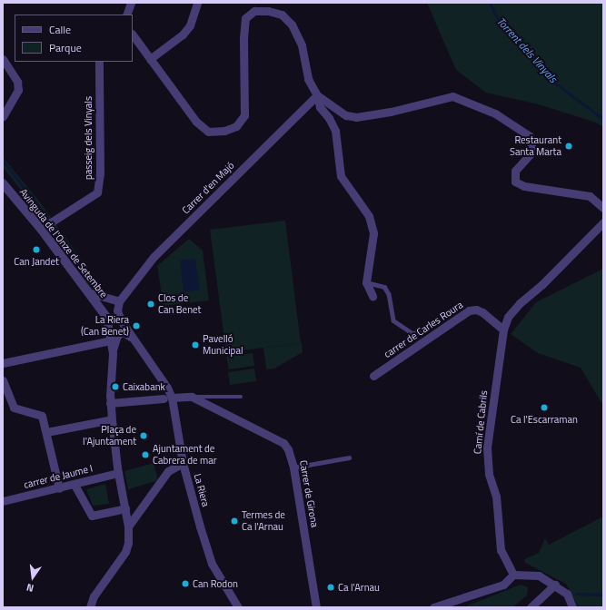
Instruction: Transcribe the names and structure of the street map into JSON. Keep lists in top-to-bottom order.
{
  "streets": {
    "street": [
      "passeig dels Vinyals",
      "Carrer d'en Majó",
      "Avinguda de l'Onze de Setembre",
      "carrer de Carles Roura",
      "Camí de Cabrils",
      "carrer de Jaume I",
      "La Riera",
      "Carrer de Girona"
    ]
  },
  "crossings": [
    ["passeig dels Vinyals", "Avinguda de l'Onze de Setembre"],
    ["Carrer d'en Majó", "Avinguda de l'Onze de Setembre"],
    ["carrer de Carles Roura", "Camí de Cabrils"],
    ["La Riera", "Carrer de Girona"]
  ],
  "water": ["Torrent dels Vinyals"],
  "places": [
    "Restaurant Santa Marta",
    "Can Jandet",
    "Clos de Can Benet",
    "La Riera (Can Benet)",
    "Pavelló Municipal",
    "Caixabank",
    "Ca l'Escarraman",
    "Plaça de l'Ajuntament",
    "Ajuntament de Cabrera de mar",
    "Termes de Ca l'Arnau",
    "Can Rodon",
    "Ca l'Arnau"
  ],
  "legend": ["Calle", "Parque"],
  "north": "bottom"
}
